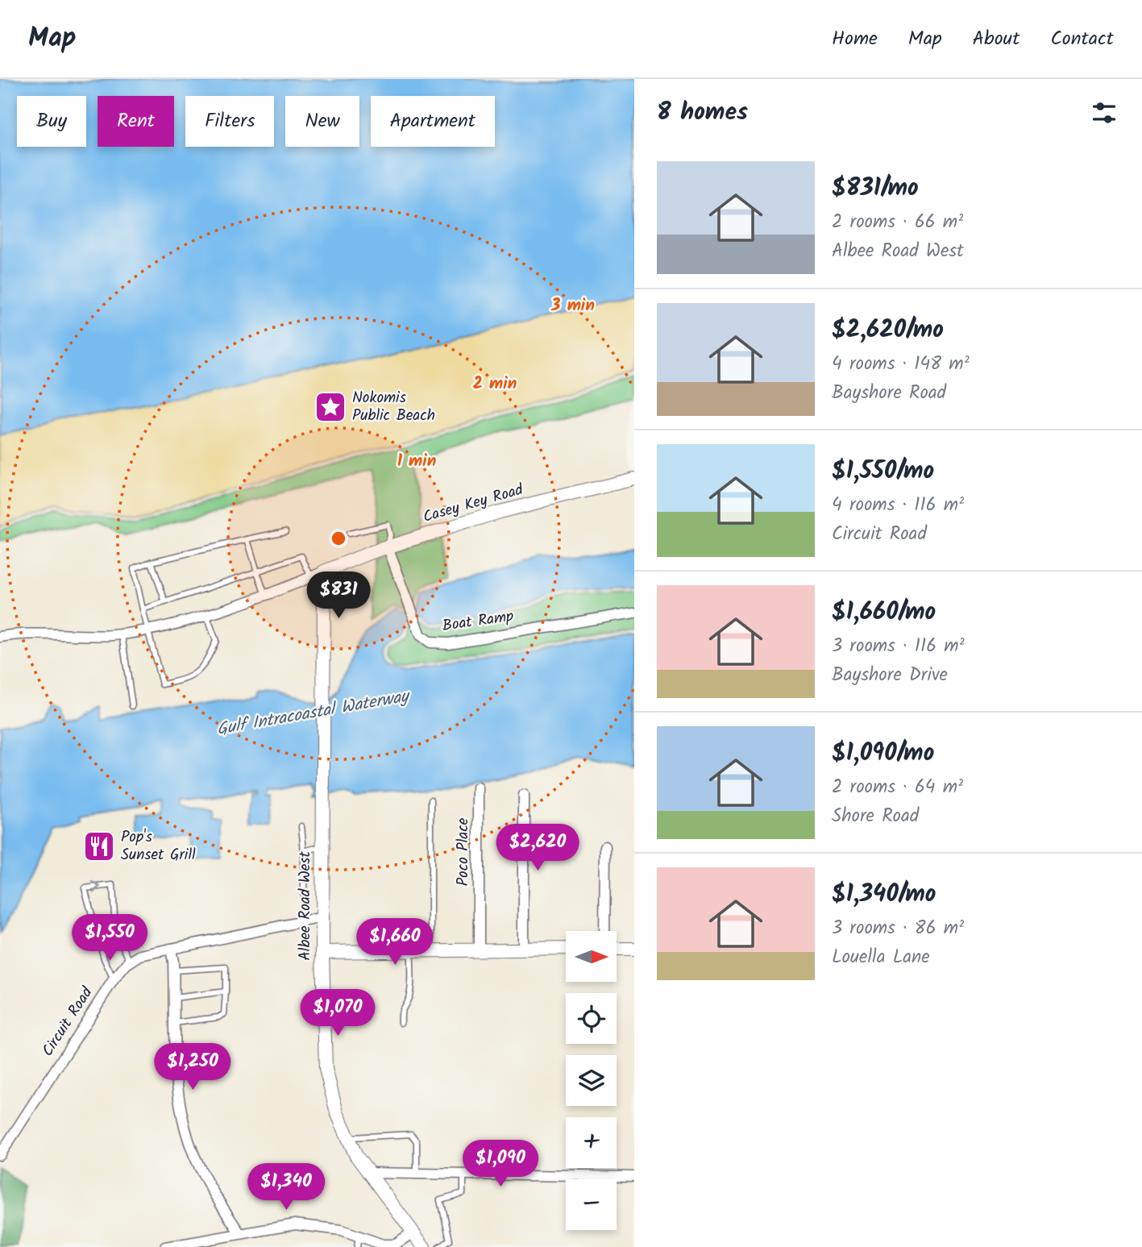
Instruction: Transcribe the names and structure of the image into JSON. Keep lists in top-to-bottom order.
{
  "streets": {
    "street": [
      "Casey Key Road",
      "Boat Ramp",
      "Poco Place",
      "Albee Road West",
      "Circuit Road"
    ]
  },
  "crossings": [
    ["Casey Key Road", "Boat Ramp"],
    ["Casey Key Road", "Albee Road West"]
  ],
  "water": ["Gulf Intracoastal Waterway"],
  "places": {
    "place": ["Nokomis Public Beach"],
    "restaurant": ["Pop's Sunset Grill"]
  },
  "north": "right",
  "page": {
    "header": "Map",
    "nav": [
      "Home",
      "Map",
      "About",
      "Contact"
    ],
    "heading": "8 homes",
    "chip": [
      "Buy",
      "Rent",
      "Filters",
      "New",
      "Apartment"
    ],
    "list": [
      {
        "name": "$831/mo",
        "note": "2 rooms · 66 m² · Albee Road West"
      },
      {
        "name": "$2,620/mo",
        "note": "4 rooms · 148 m² · Bayshore Road"
      },
      {
        "name": "$1,550/mo",
        "note": "4 rooms · 116 m² · Circuit Road"
      },
      {
        "name": "$1,660/mo",
        "note": "3 rooms · 116 m² · Bayshore Drive"
      },
      {
        "name": "$1,090/mo",
        "note": "2 rooms · 64 m² · Shore Road"
      },
      {
        "name": "$1,340/mo",
        "note": "3 rooms · 86 m² · Louella Lane"
      }
    ],
    "price": [
      "$831",
      "$2,620",
      "$1,550",
      "$1,660",
      "$1,070",
      "$1,250",
      "$1,090",
      "$1,340"
    ],
    "map_buttons": ["+", "−"]
  },
  "rings": ["3 min", "2 min", "1 min"]
}
